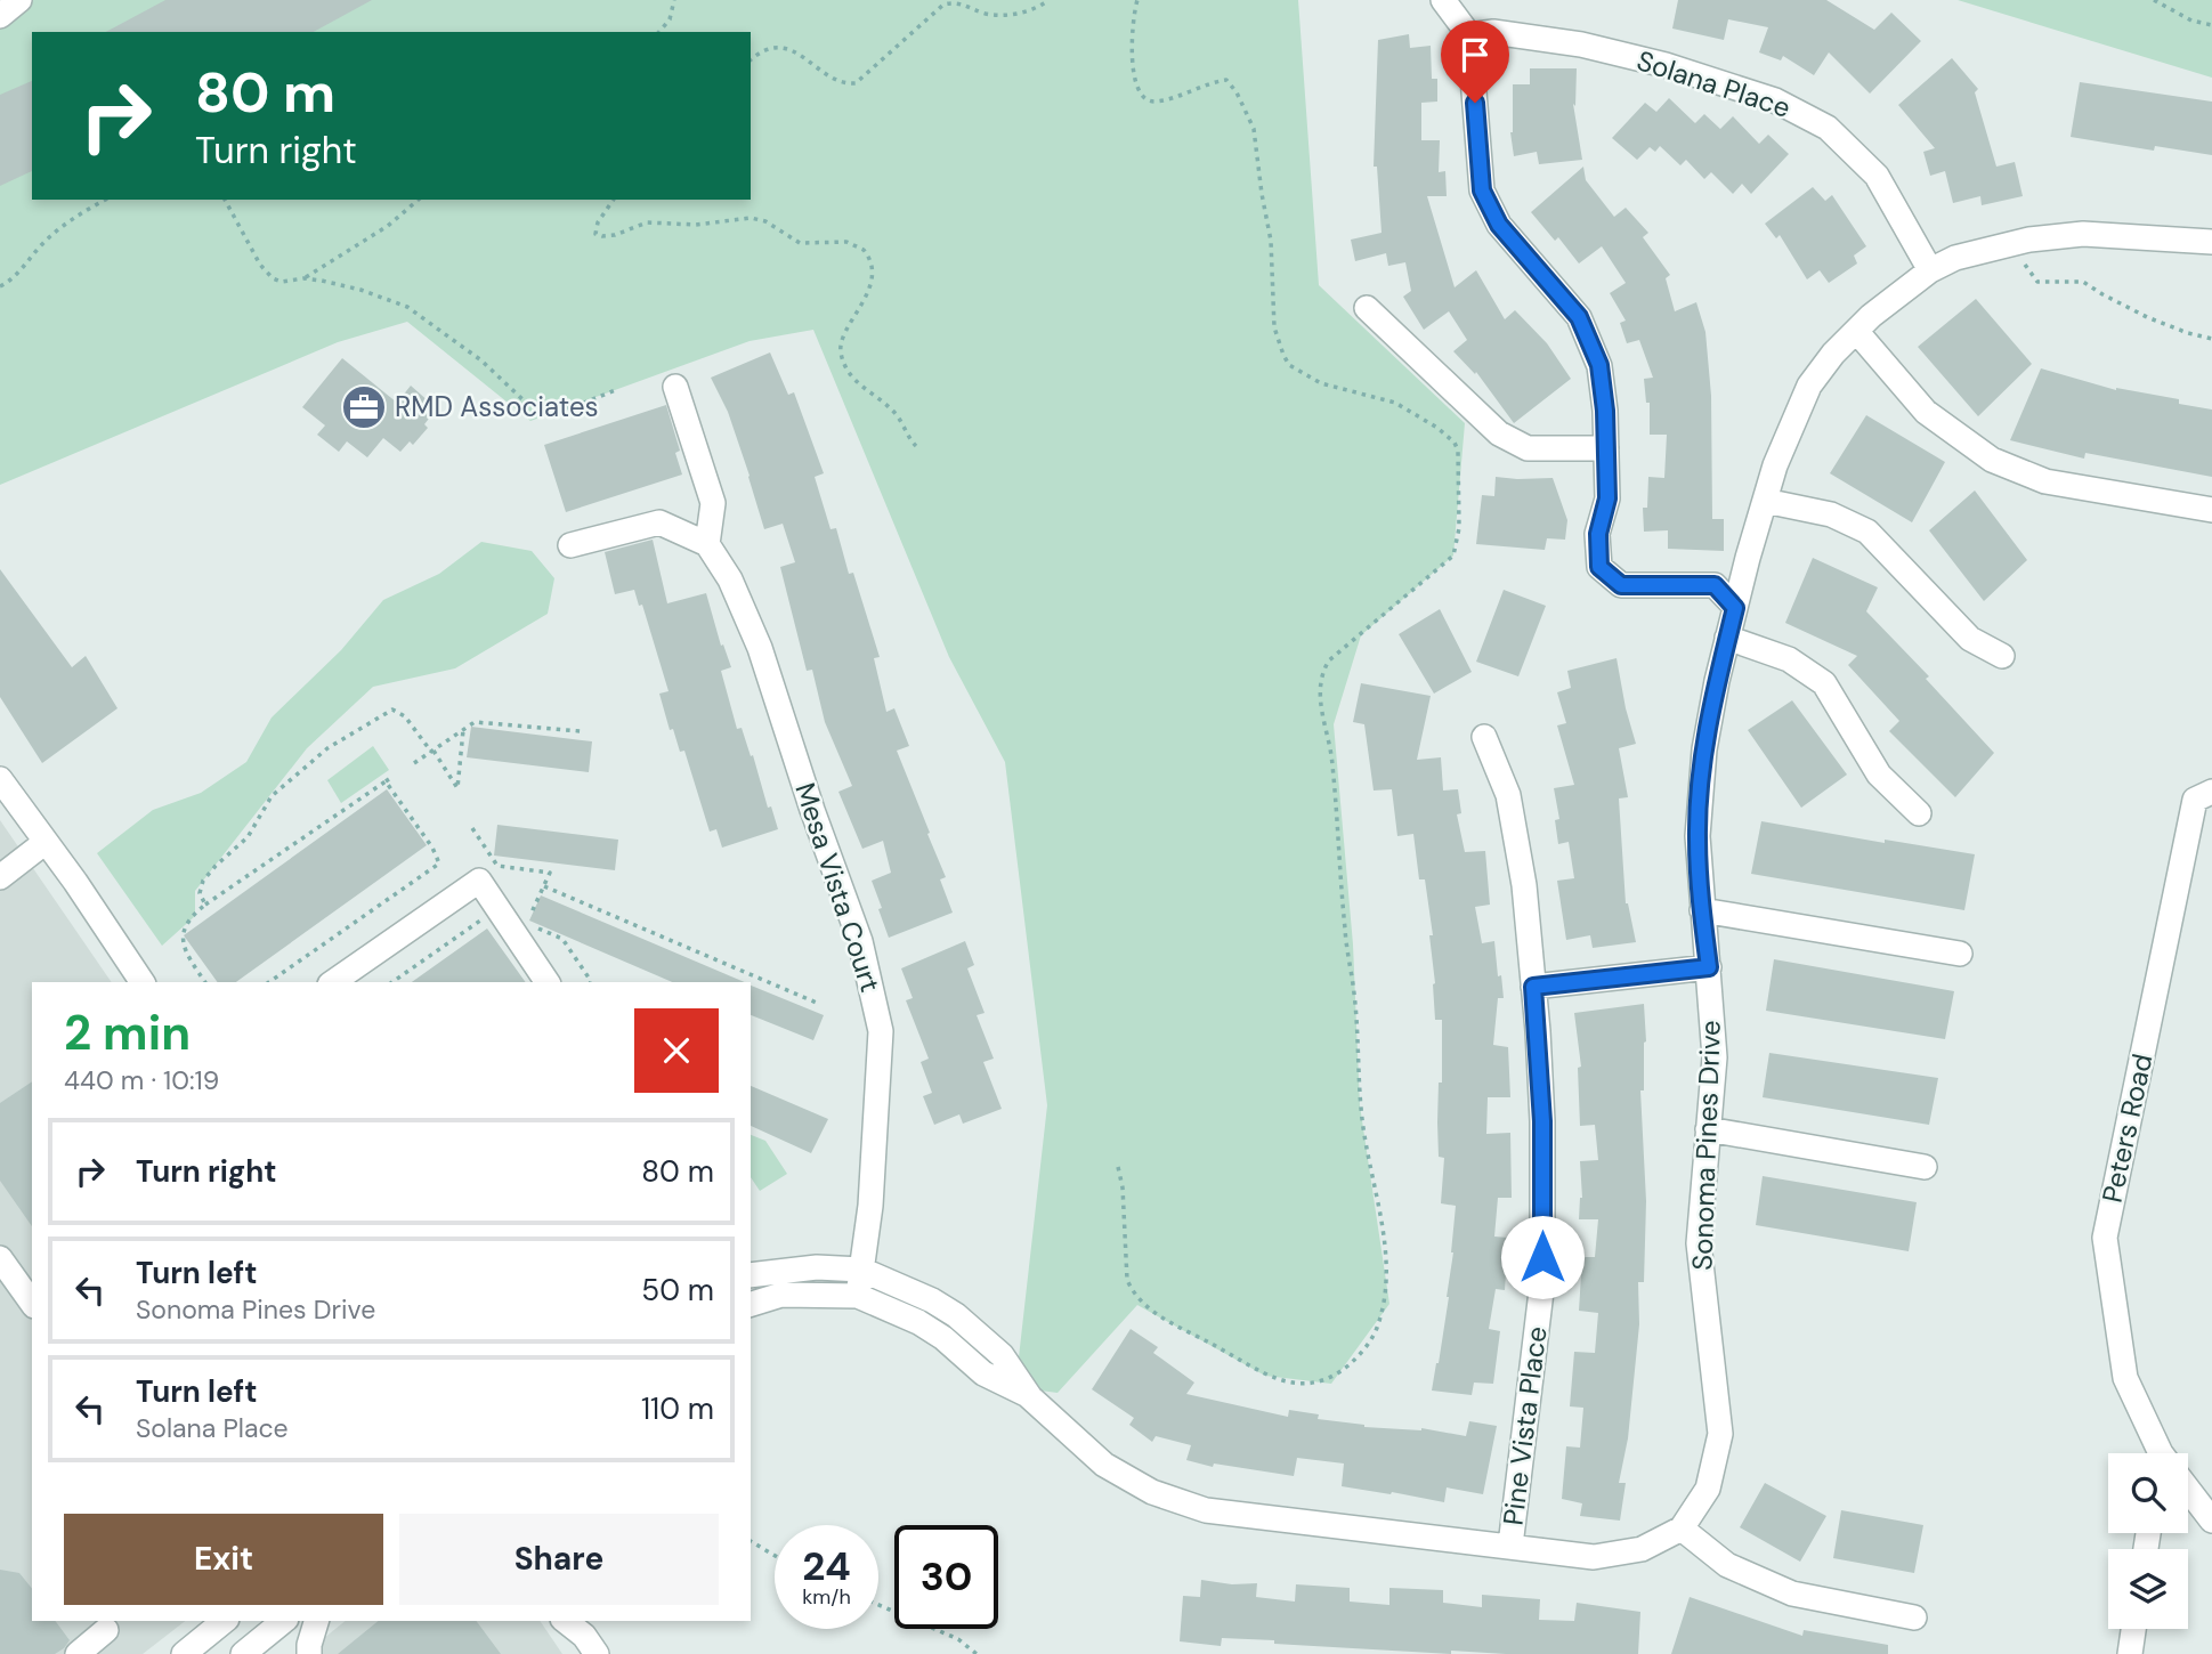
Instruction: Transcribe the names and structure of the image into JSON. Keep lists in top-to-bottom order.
{
  "streets": {
    "street": [
      "Solana Place",
      "Mesa Vista Court",
      "Peters Road",
      "Sonoma Pines Drive",
      "Pine Vista Place"
    ]
  },
  "crossings": [
    ["Solana Place", "Sonoma Pines Drive"],
    ["Mesa Vista Court", "Sonoma Pines Drive"],
    ["Sonoma Pines Drive", "Pine Vista Place"]
  ],
  "places": {
    "office": ["RMD Associates"]
  },
  "page": {
    "turn": ["80 m", "Turn right"],
    "heading": ["2 min", "440 m · 10:19"],
    "list": [
      {
        "name": "Turn right",
        "value": "80 m"
      },
      {
        "name": "Turn left",
        "note": "Sonoma Pines Drive",
        "value": "50 m"
      },
      {
        "name": "Turn left",
        "note": "Solana Place",
        "value": "110 m"
      }
    ],
    "buttons": ["Exit", "Share"],
    "speed": "24 km/h",
    "limit": "30"
  }
}
